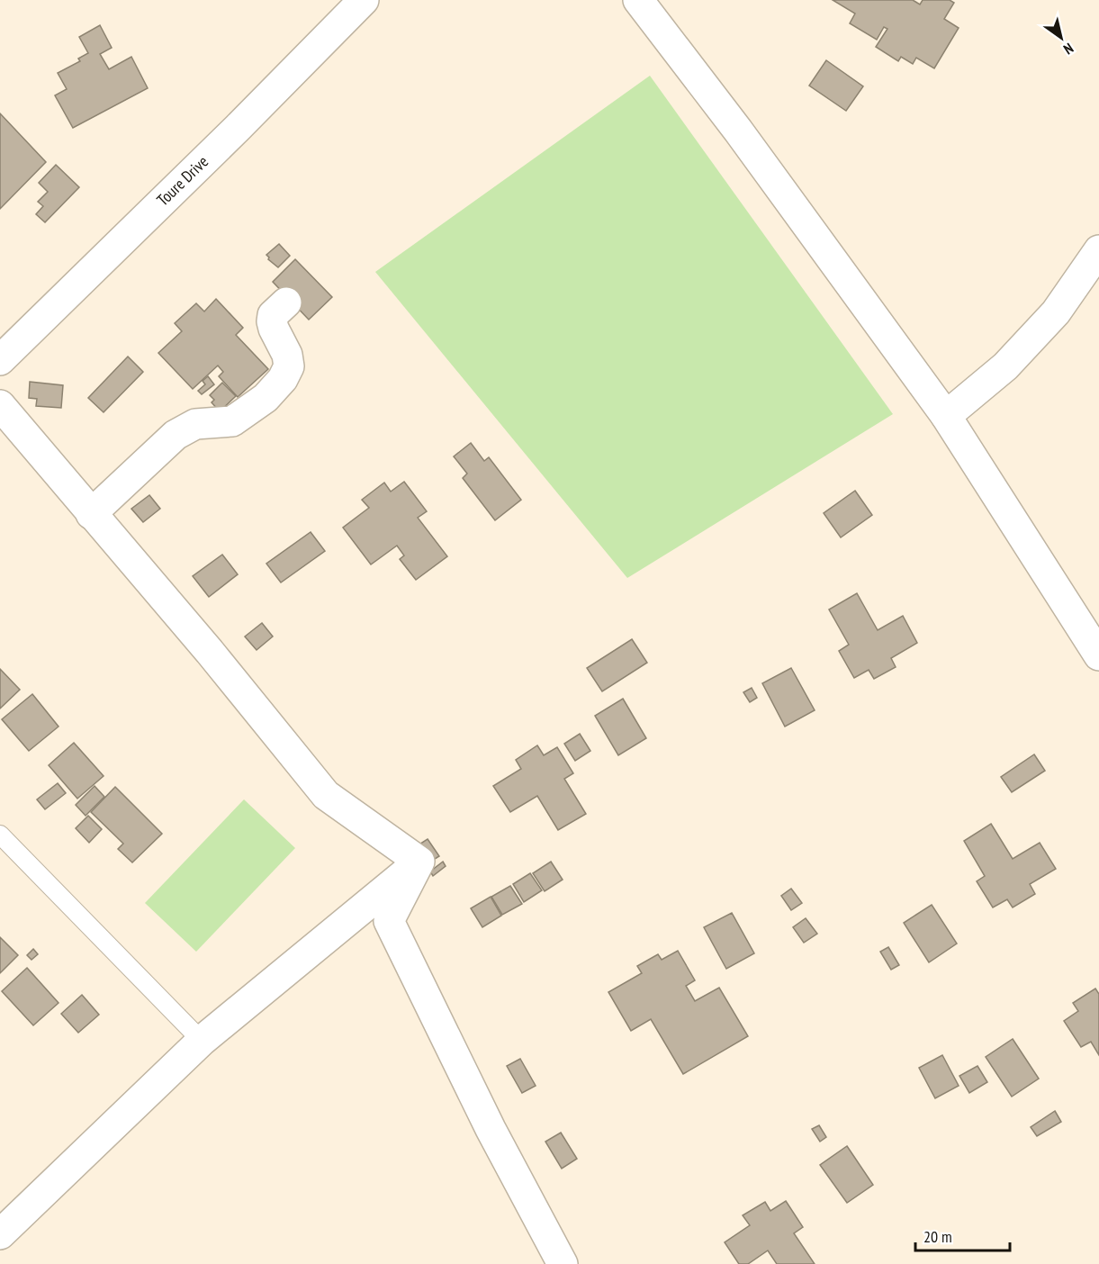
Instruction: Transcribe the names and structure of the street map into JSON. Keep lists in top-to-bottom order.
{
  "streets": {
    "street": ["Toure Drive"]
  },
  "scale_bar": "20 m",
  "north": "bottom right"
}
